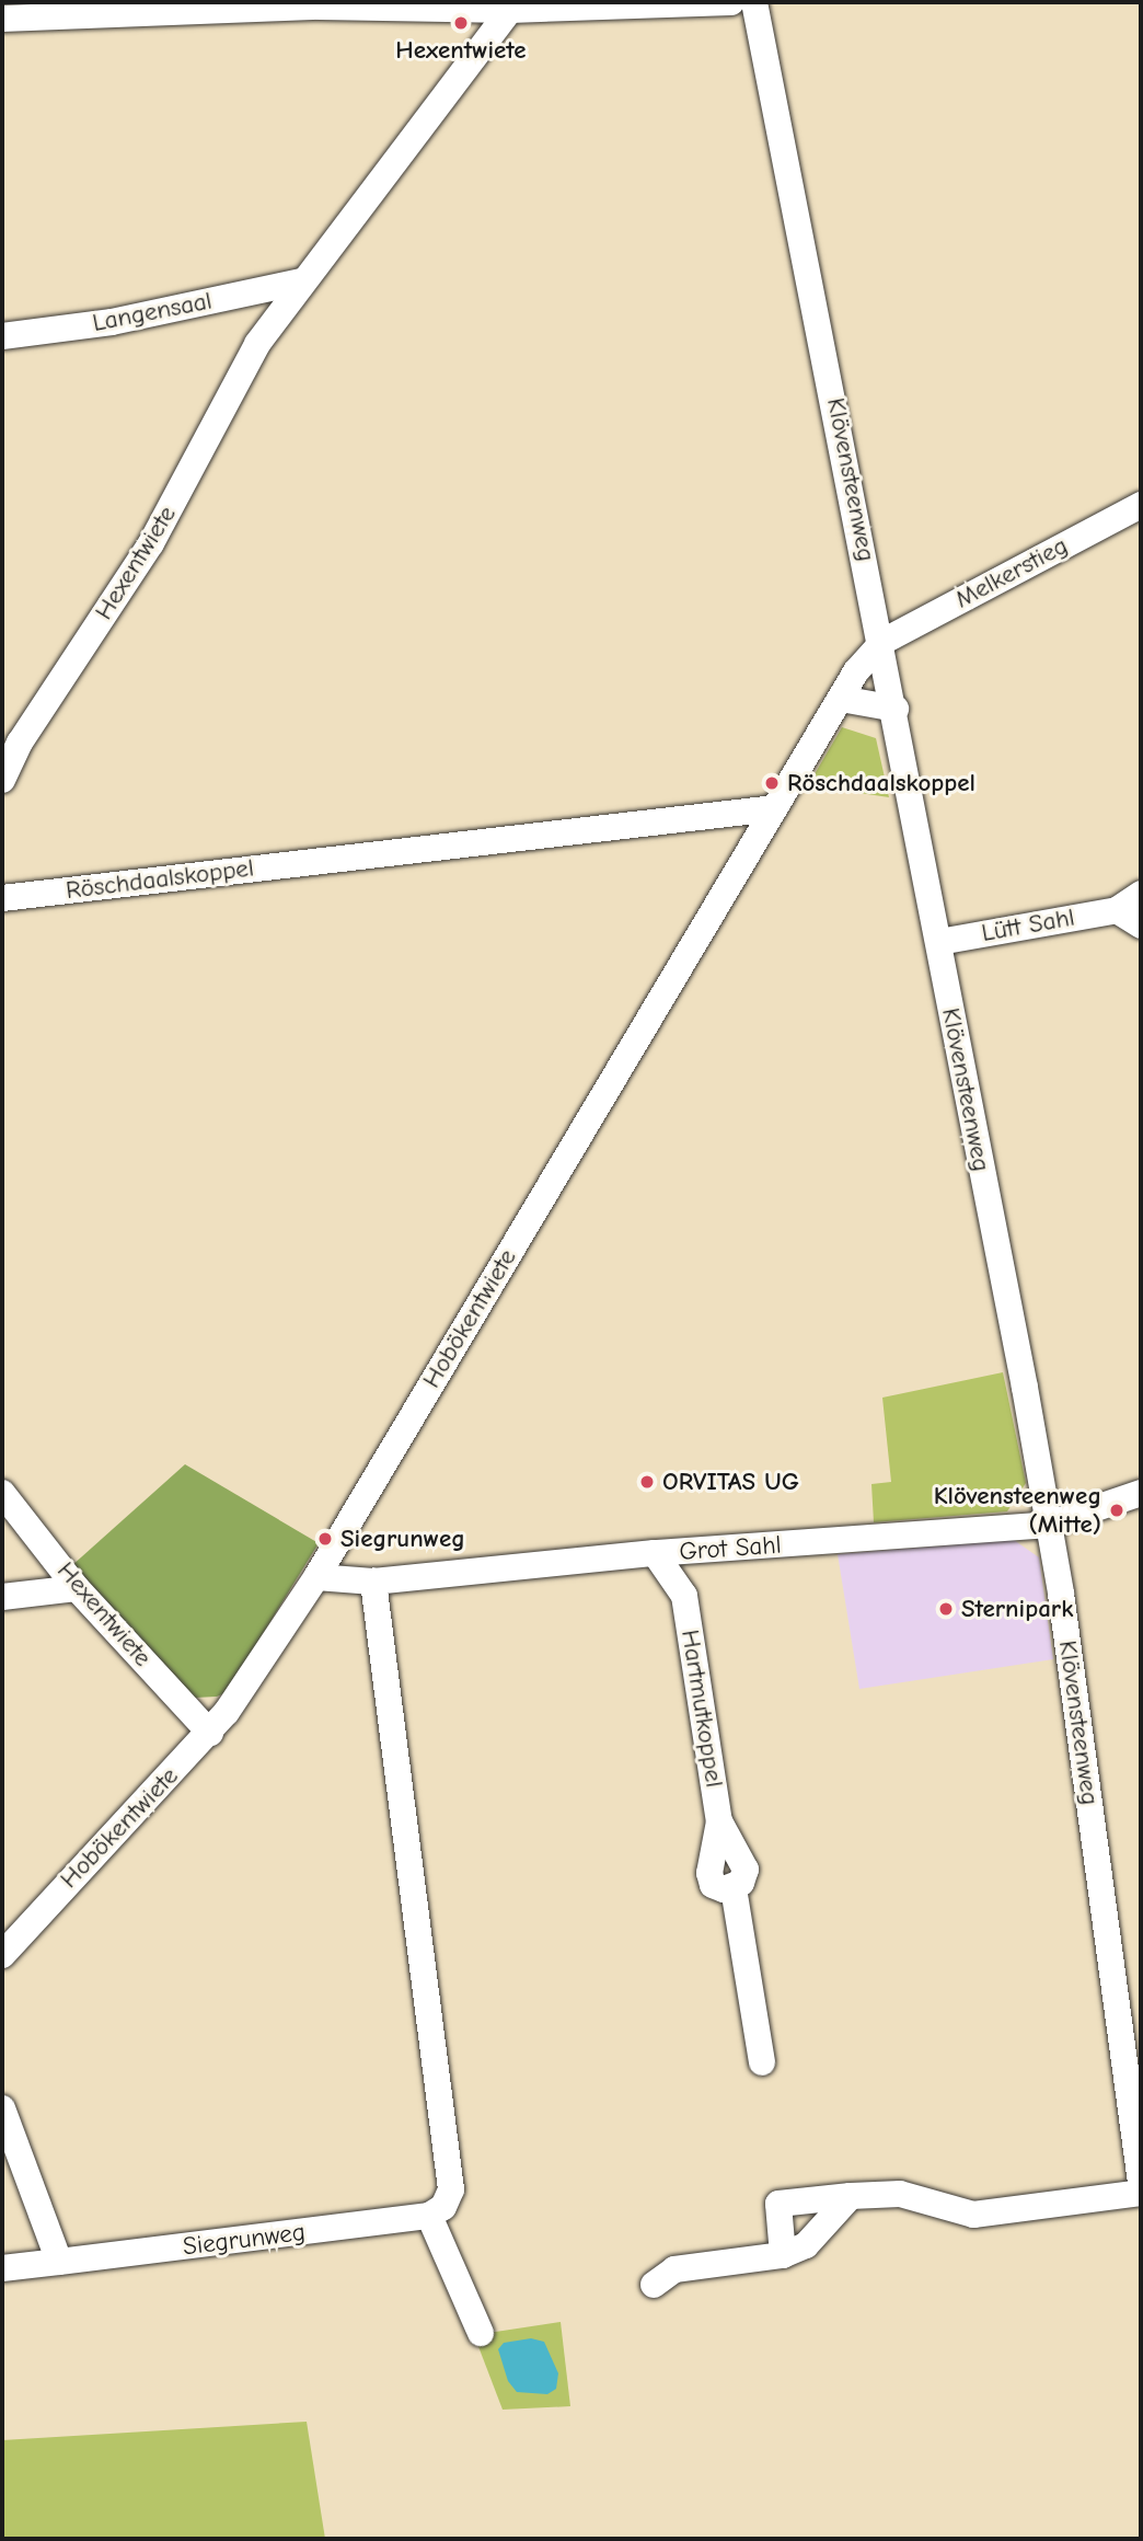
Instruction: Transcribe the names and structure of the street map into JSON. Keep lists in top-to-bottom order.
{
  "streets": {
    "street": [
      "Langensaal",
      "Klövensteenweg",
      "Hexentwiete",
      "Melkerstieg",
      "Röschdaalskoppel",
      "Lütt Sahl",
      "Hobökentwiete",
      "Grot Sahl",
      "Hartmutkoppel",
      "Siegrunweg"
    ]
  },
  "crossings": [
    ["Langensaal", "Hexentwiete"],
    ["Klövensteenweg", "Melkerstieg"],
    ["Klövensteenweg", "Lütt Sahl"],
    ["Klövensteenweg", "Hobökentwiete"],
    ["Klövensteenweg", "Grot Sahl"],
    ["Hexentwiete", "Hobökentwiete"],
    ["Melkerstieg", "Hobökentwiete"],
    ["Röschdaalskoppel", "Hobökentwiete"],
    ["Hobökentwiete", "Grot Sahl"],
    ["Grot Sahl", "Hartmutkoppel"]
  ],
  "places": [
    "Hexentwiete",
    "Röschdaalskoppel",
    "ORVITAS UG",
    "Klövensteenweg (Mitte)",
    "Siegrunweg",
    "Sternipark"
  ]
}
